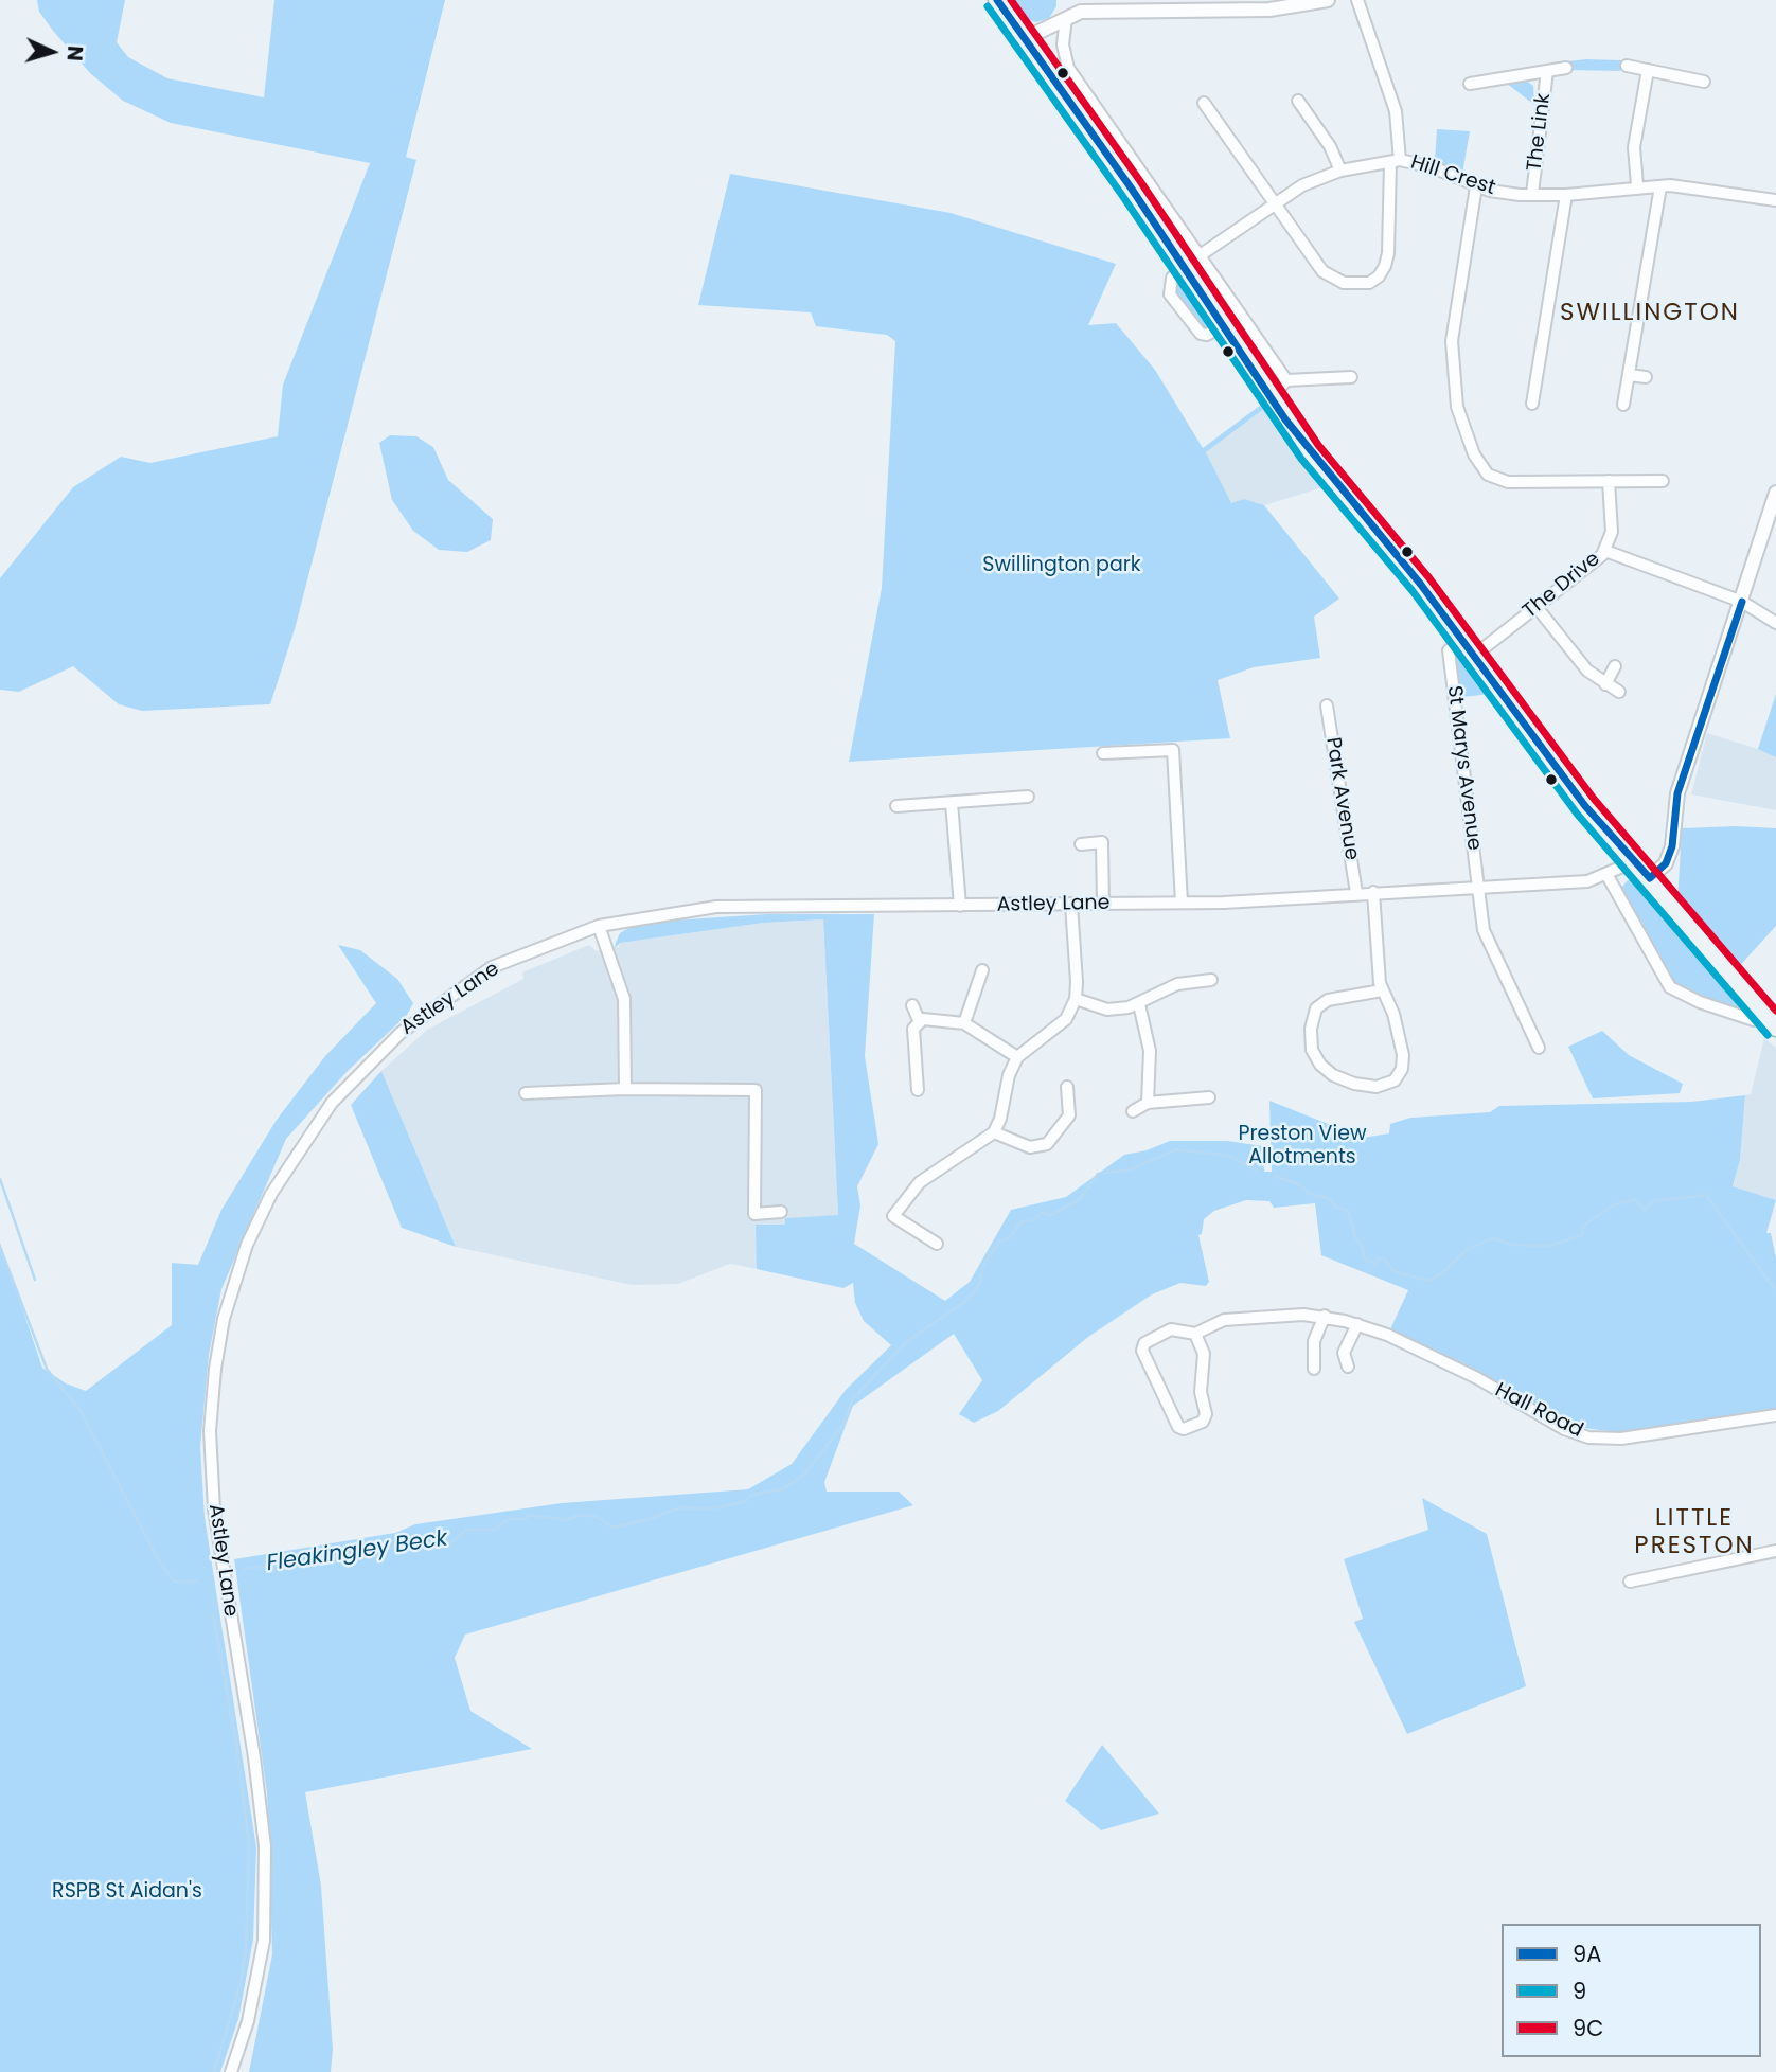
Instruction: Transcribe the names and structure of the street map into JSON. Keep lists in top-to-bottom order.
{
  "streets": {
    "street": [
      "The Link",
      "Hill Crest",
      "The Drive",
      "St Marys Avenue",
      "Park Avenue",
      "Astley Lane",
      "Hall Road"
    ]
  },
  "crossings": [
    ["The Link", "Hill Crest"],
    ["St Marys Avenue", "Astley Lane"],
    ["Park Avenue", "Astley Lane"]
  ],
  "districts": ["SWILLINGTON", "LITTLE PRESTON"],
  "water": ["Fleakingley Beck"],
  "parks": ["Swillington park", "Preston View Allotments", "RSPB St Aidan's"],
  "lines": ["transit line 9A", "transit line 9C", "transit line 9"],
  "legend": ["9A", "9", "9C"],
  "north": "right"
}
